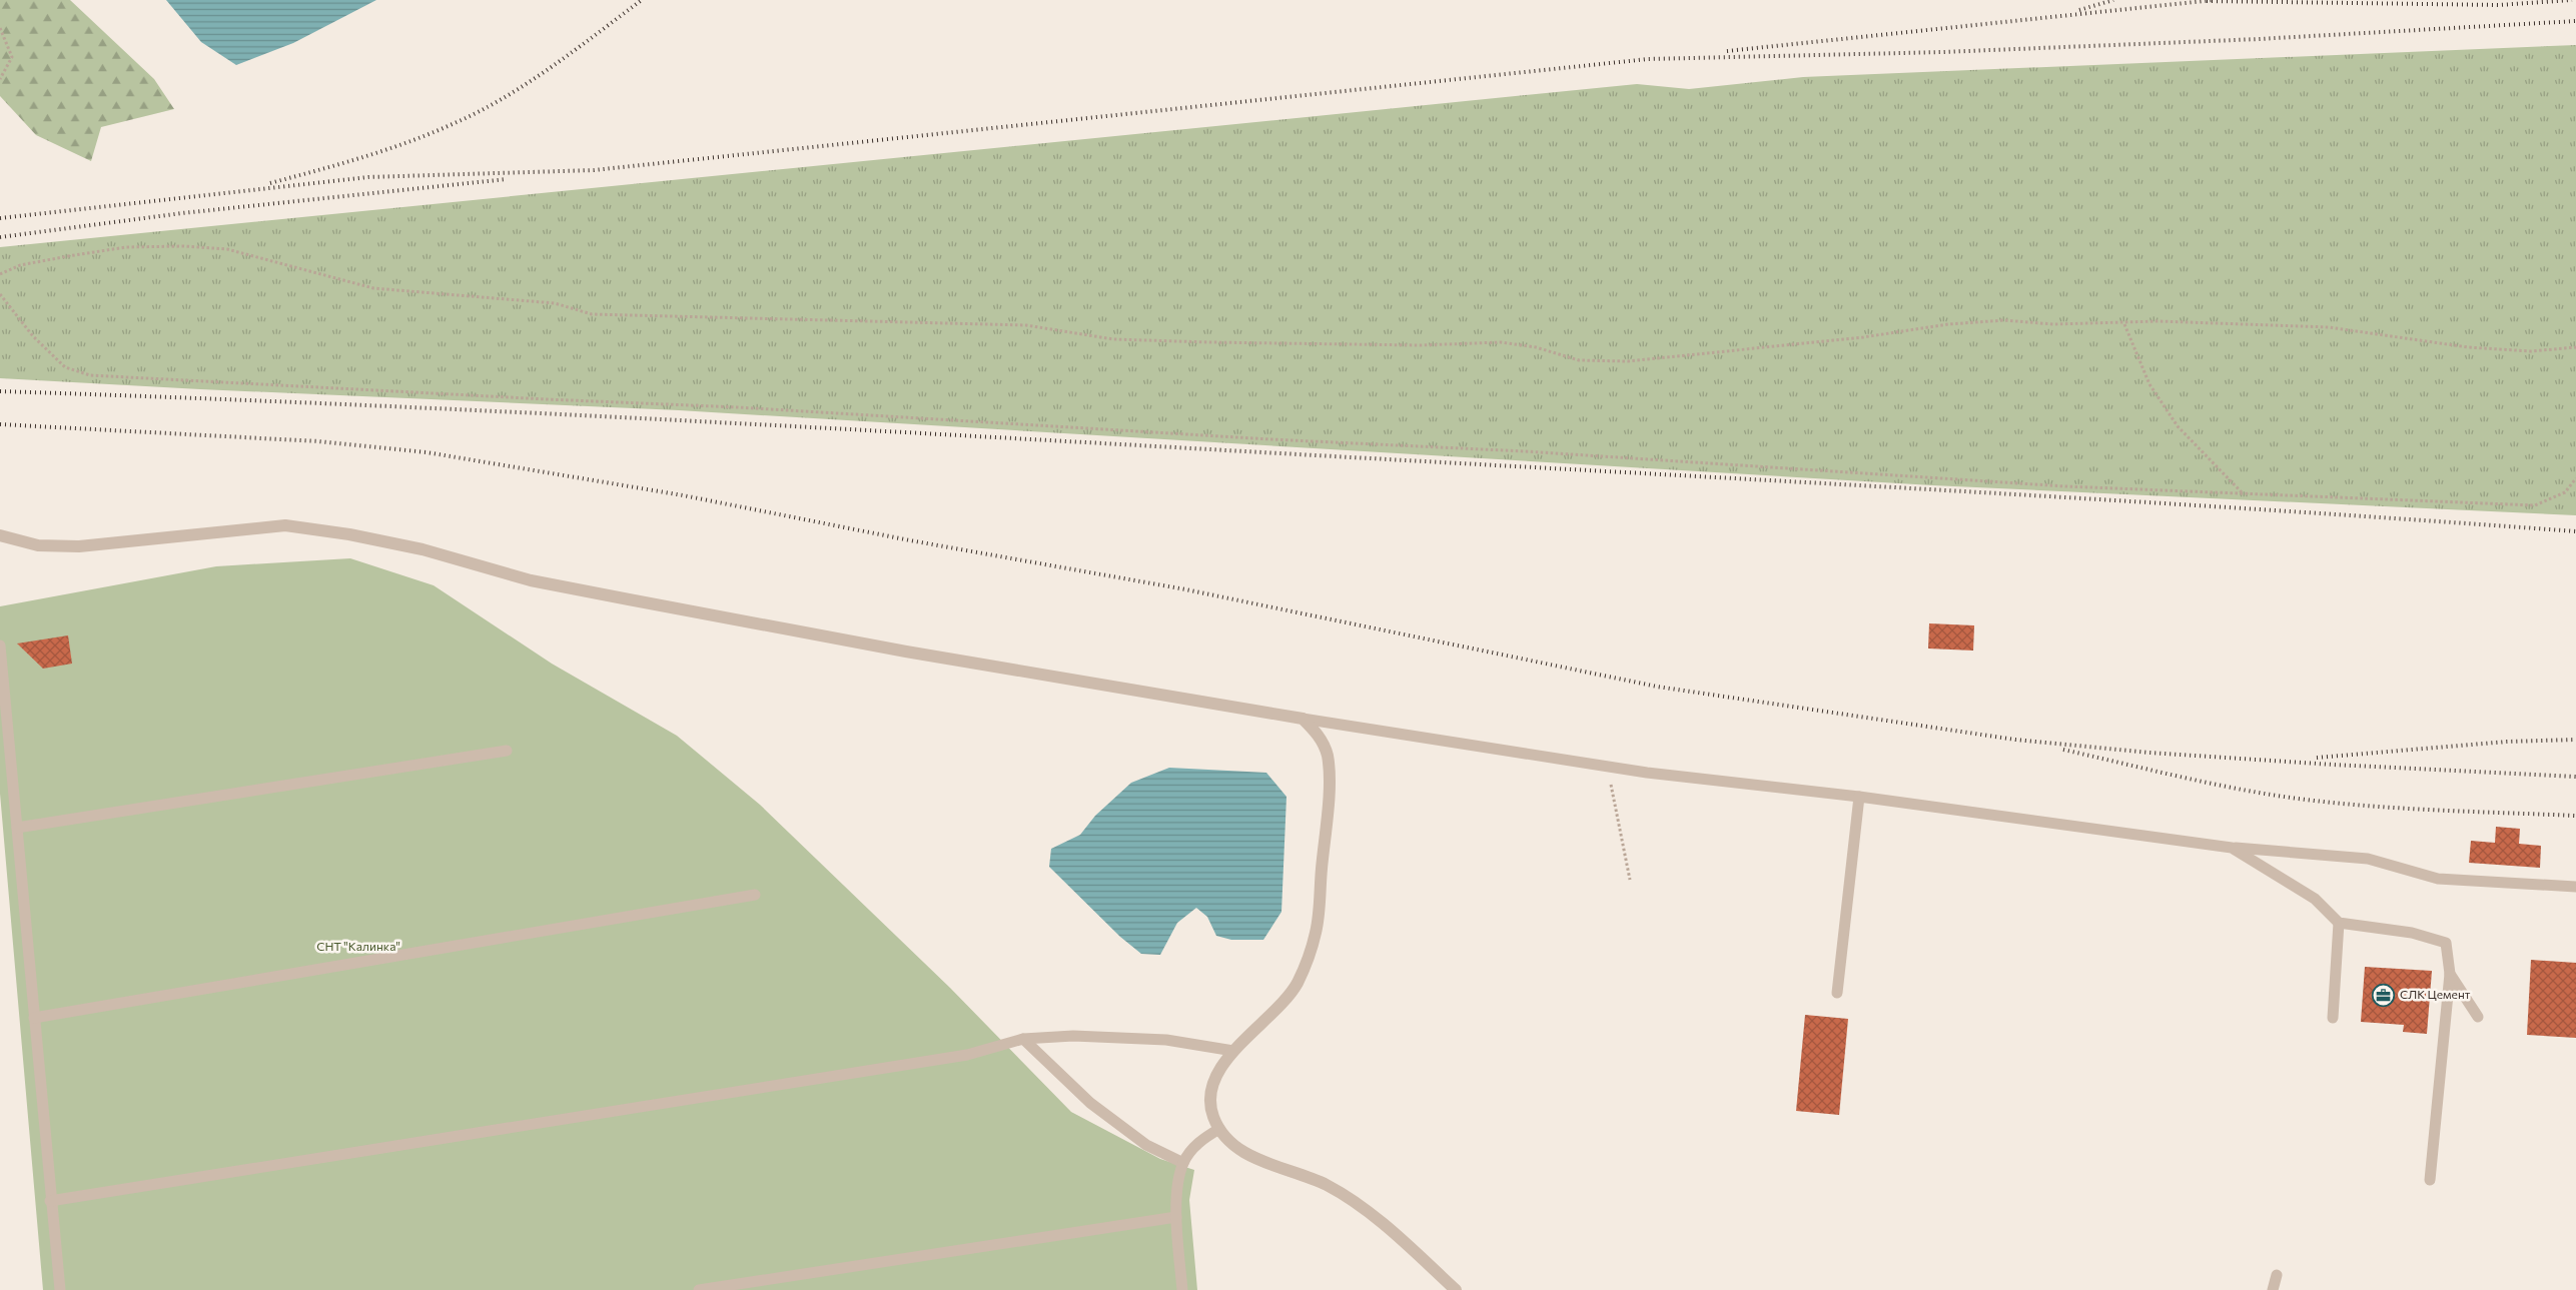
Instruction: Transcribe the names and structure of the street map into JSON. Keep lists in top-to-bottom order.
{
  "parks": ["СНТ \"Калинка\""],
  "places": {
    "office": ["СЛК Цемент"]
  }
}
